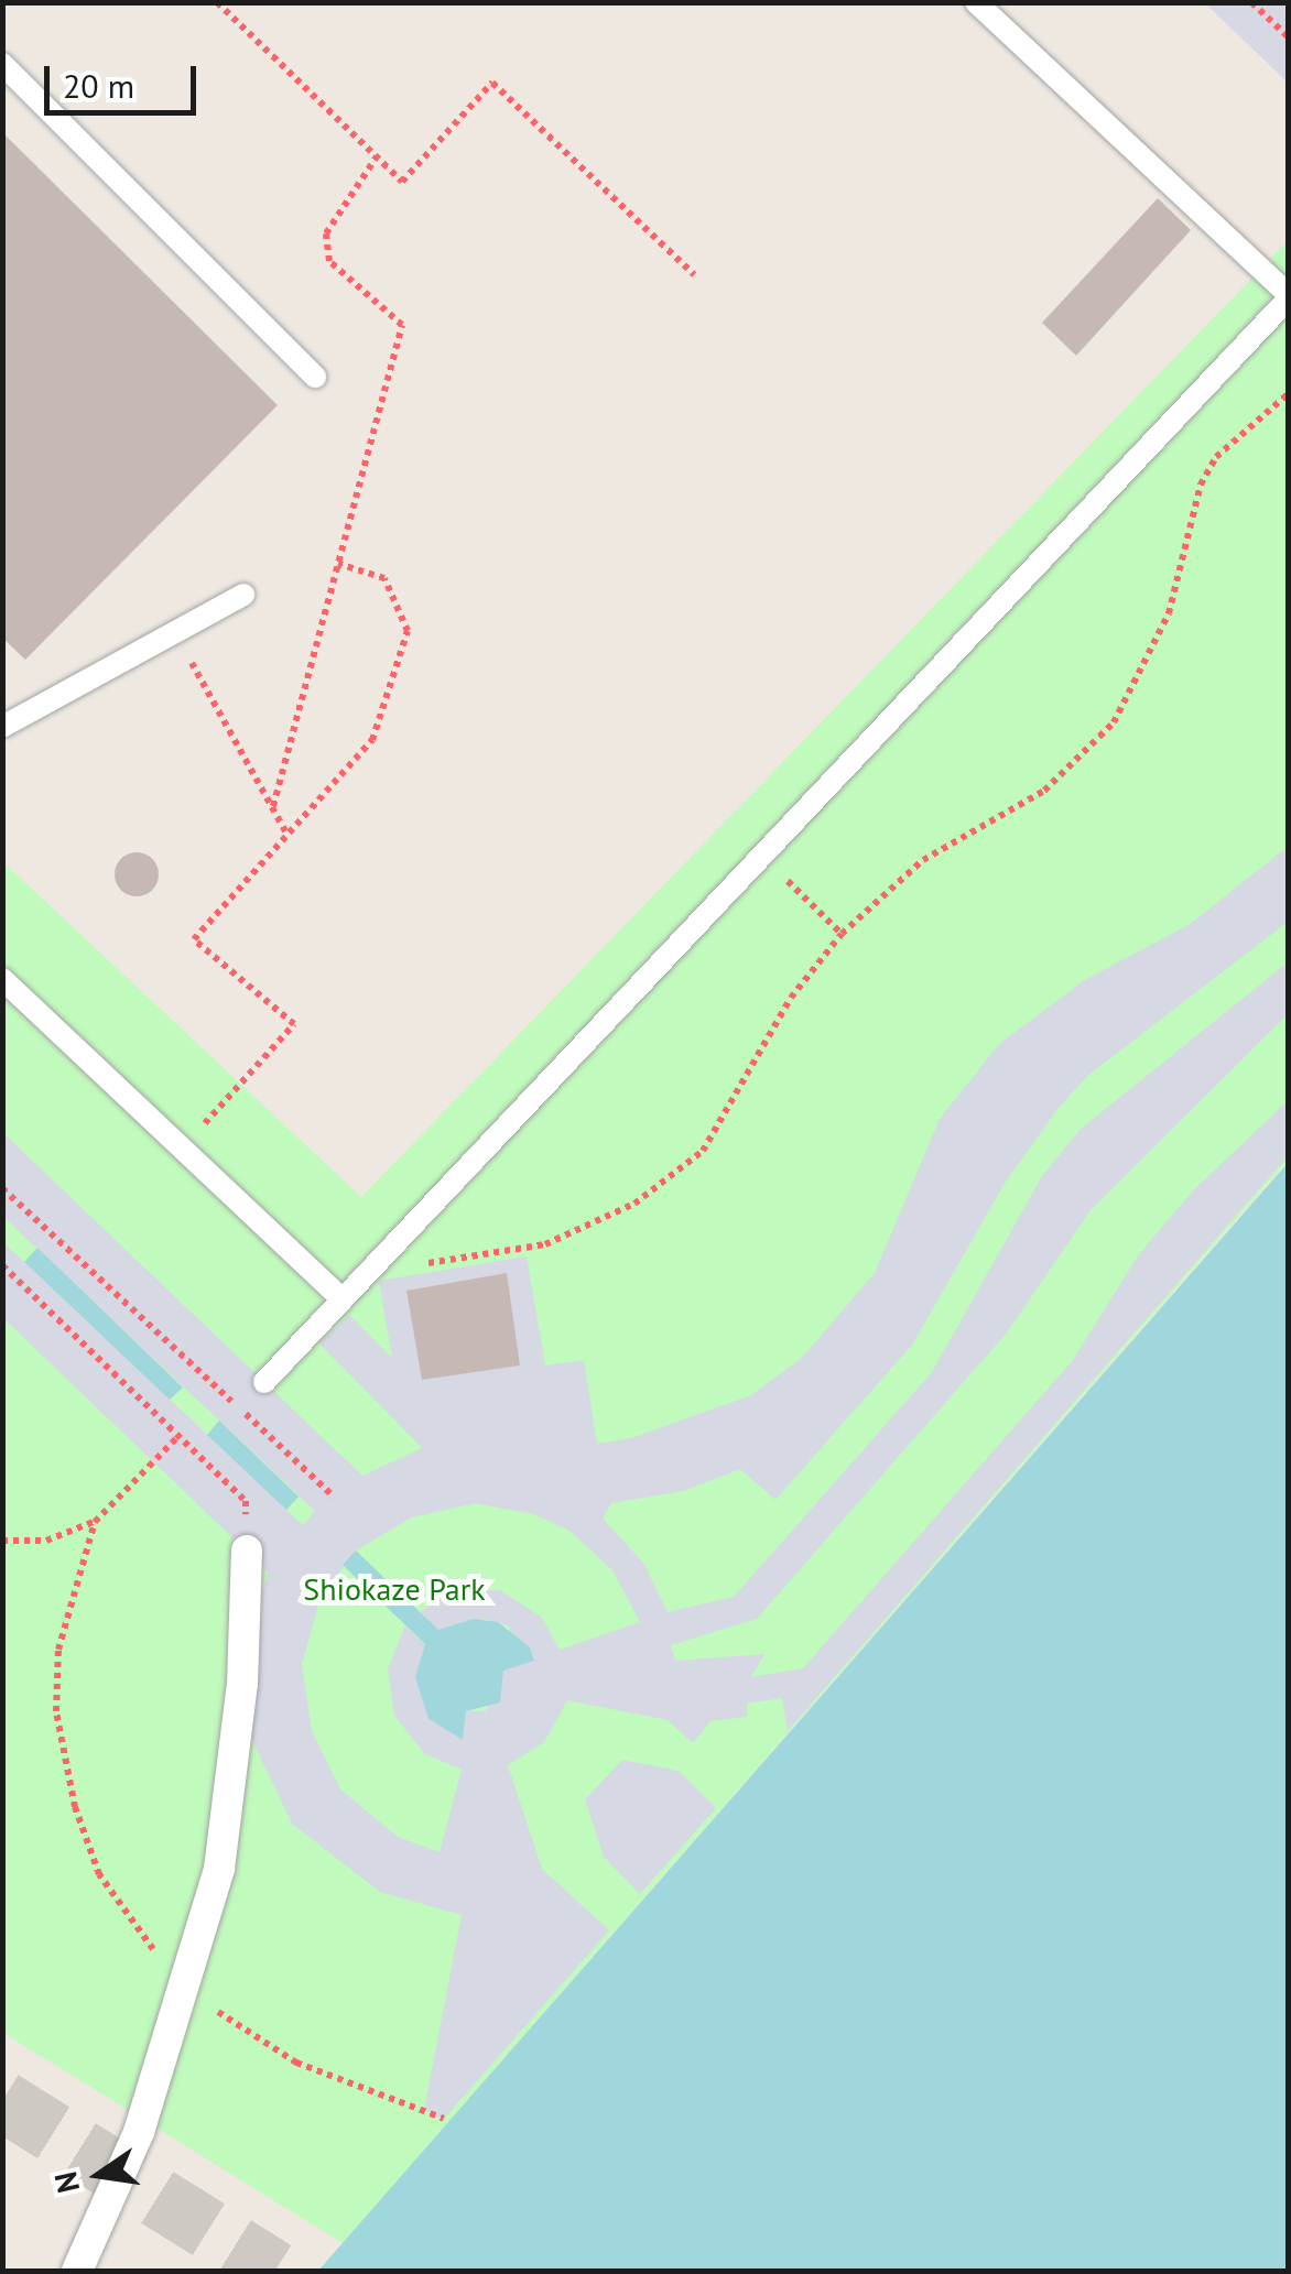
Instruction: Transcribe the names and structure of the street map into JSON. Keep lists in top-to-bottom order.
{
  "parks": ["Shiokaze Park"],
  "scale_bar": "20 m",
  "north": "left"
}
